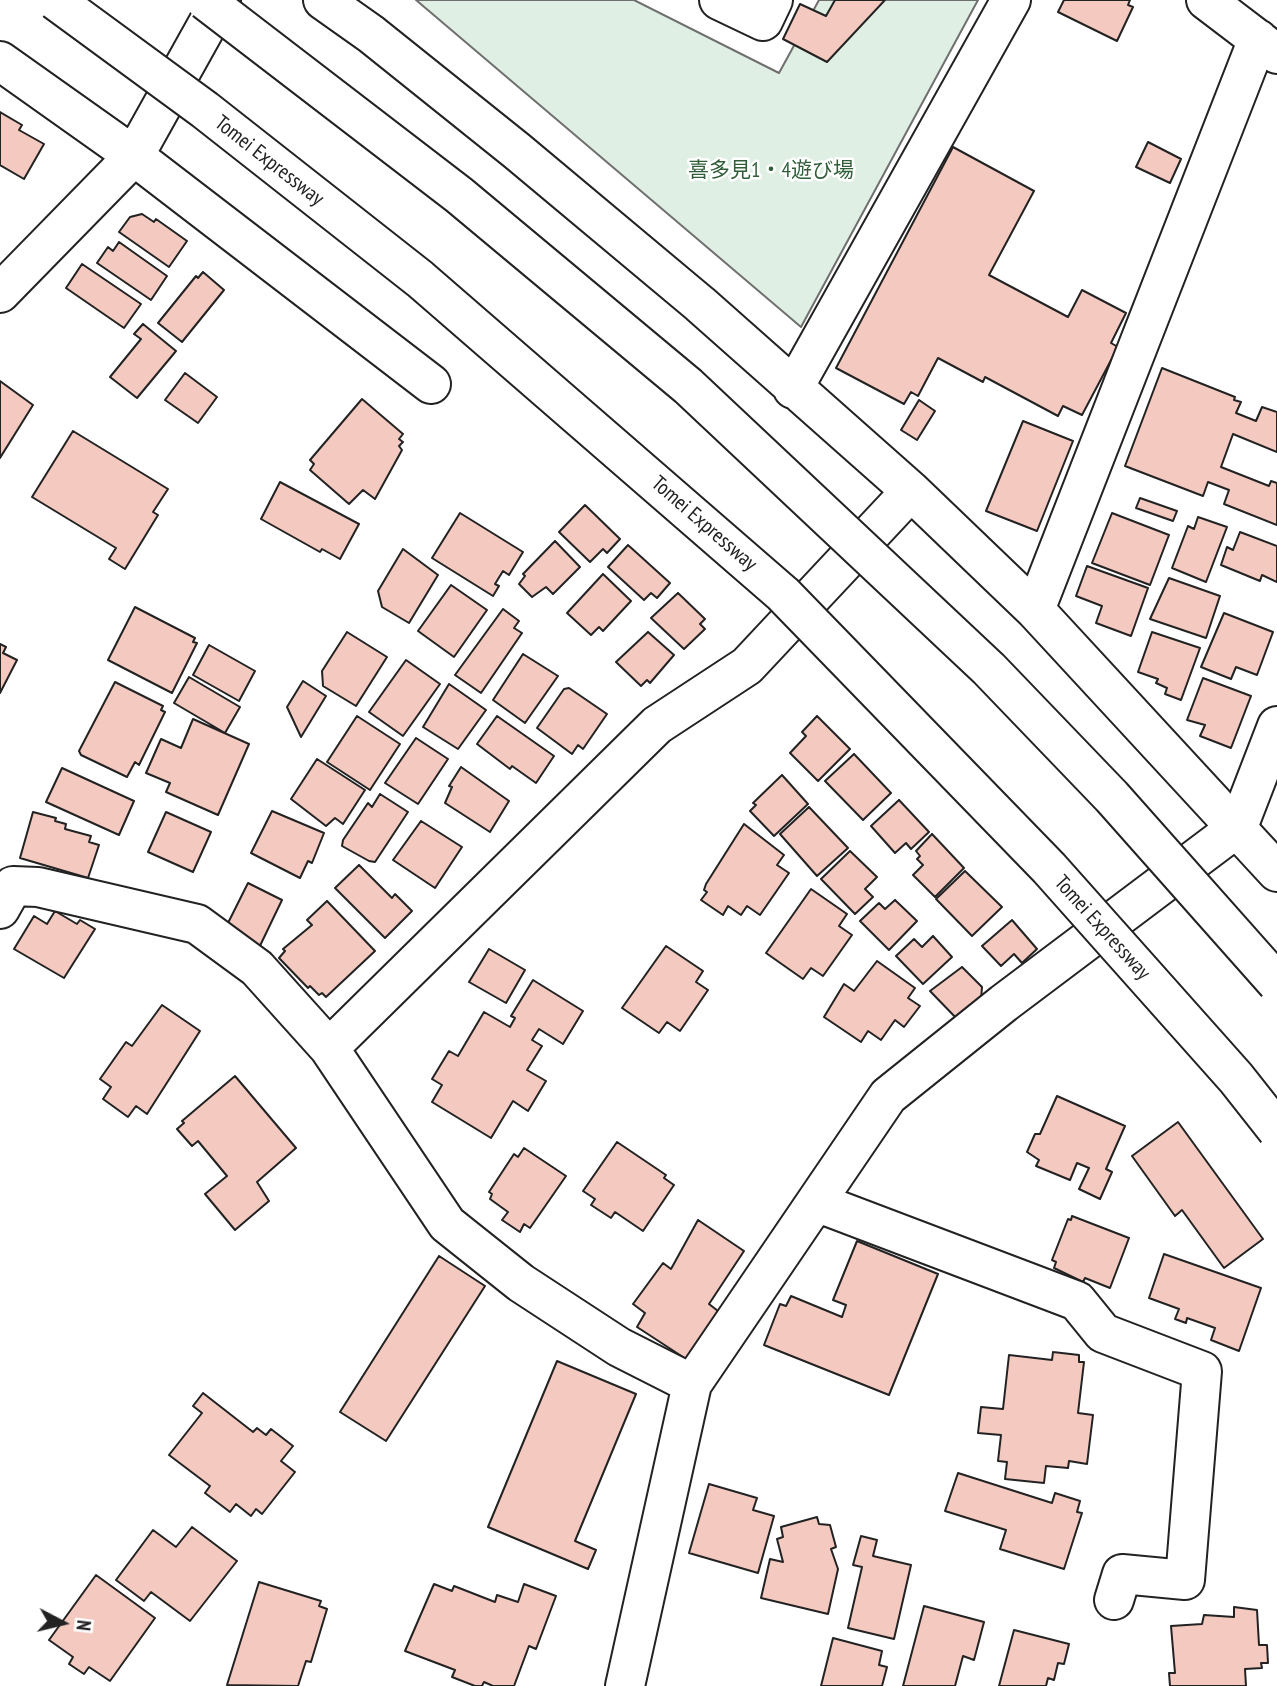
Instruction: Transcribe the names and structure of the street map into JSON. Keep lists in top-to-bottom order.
{
  "streets": {
    "main road": ["Tomei Expressway"]
  },
  "parks": ["喜多見1・4遊び場"],
  "north": "right"
}
